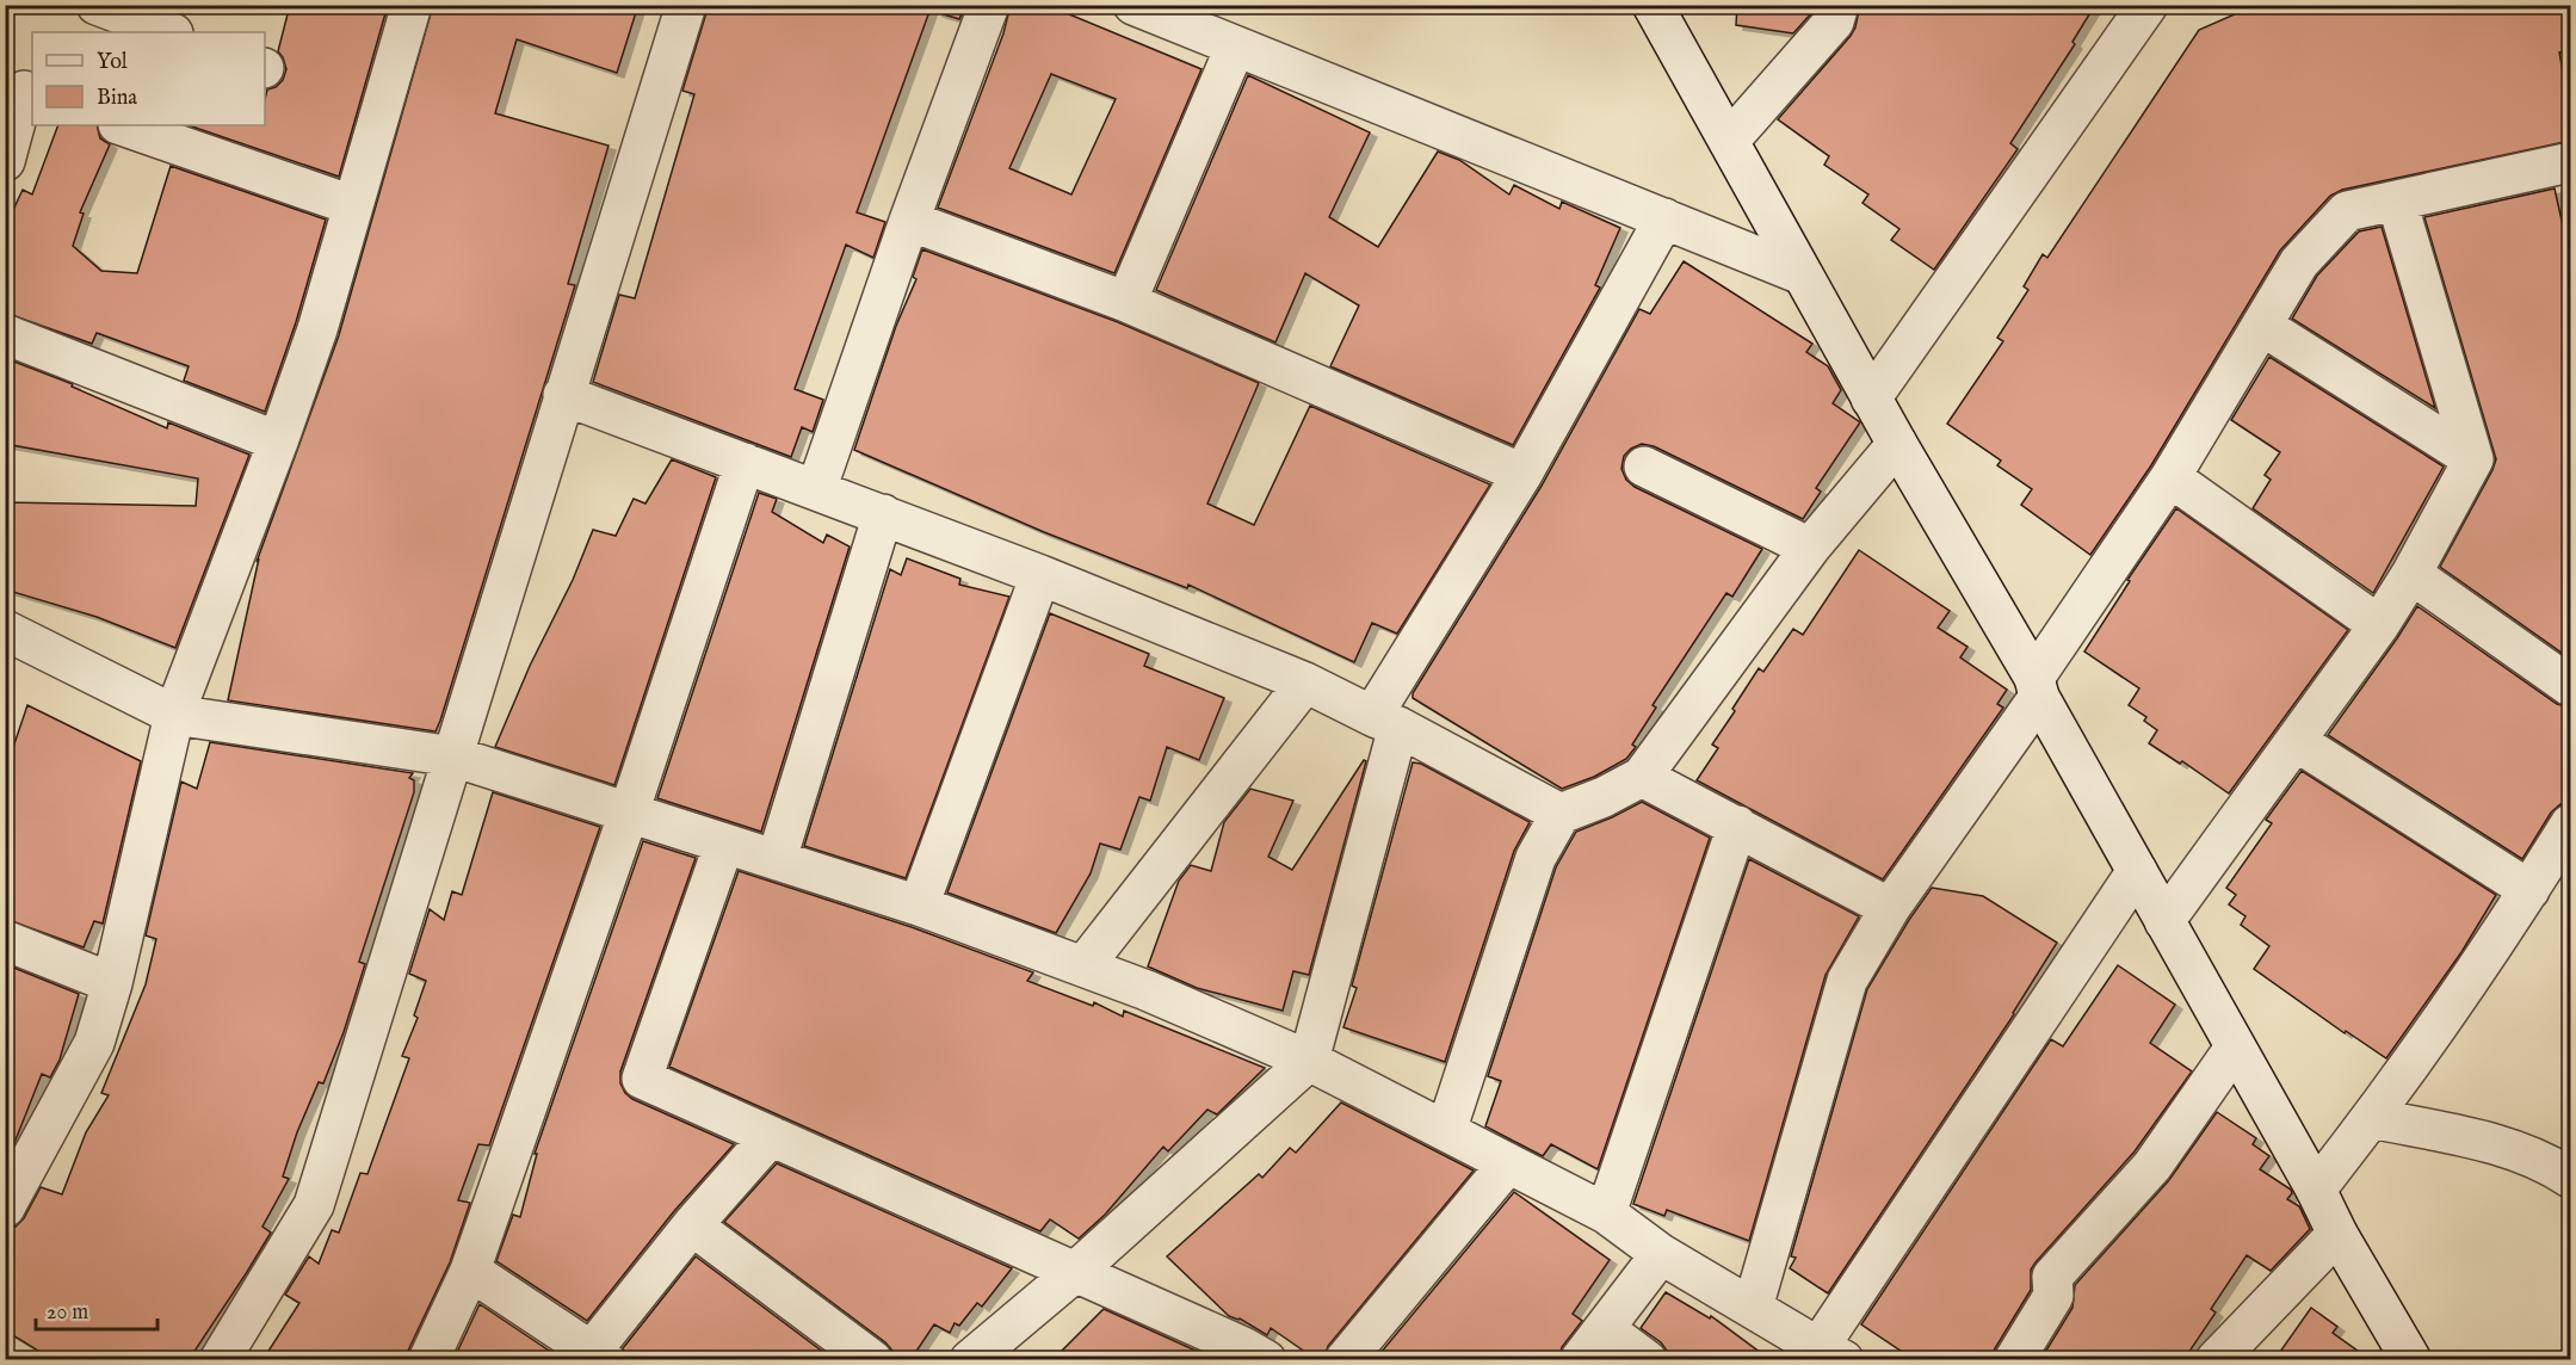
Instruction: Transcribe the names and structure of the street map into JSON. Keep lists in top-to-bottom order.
{
  "legend": ["Yol", "Bina"],
  "scale_bar": "20 m"
}
